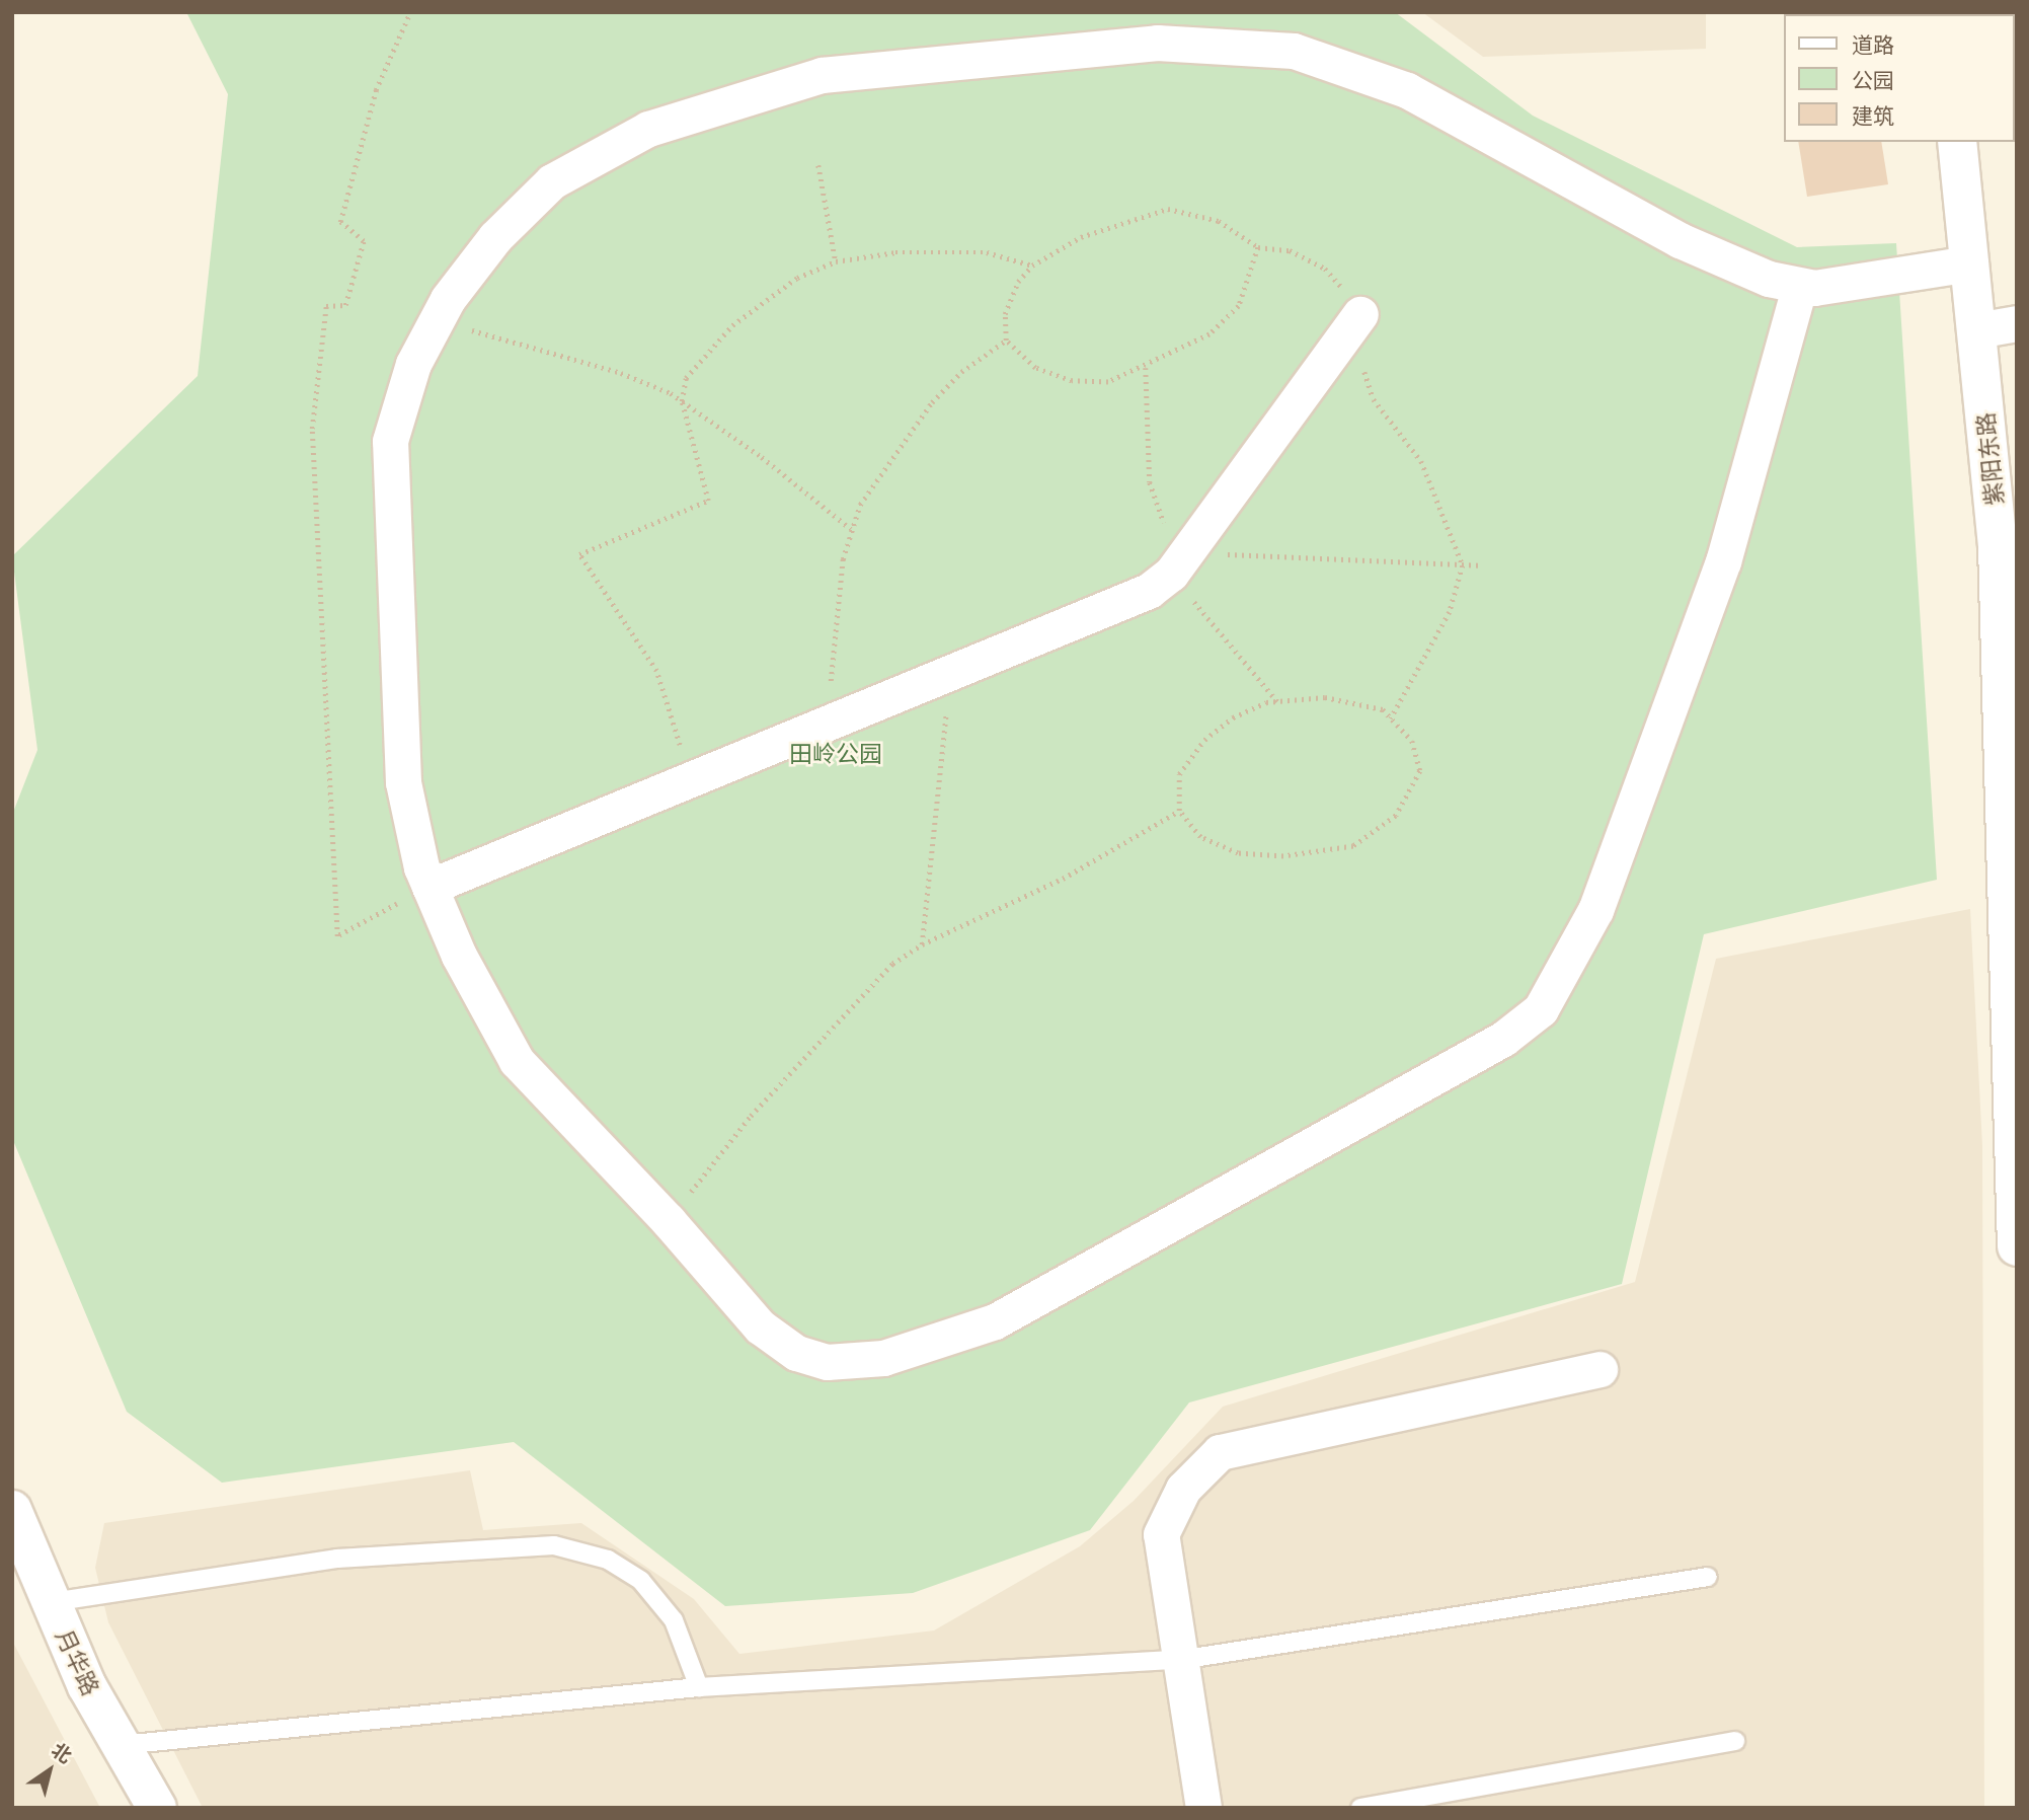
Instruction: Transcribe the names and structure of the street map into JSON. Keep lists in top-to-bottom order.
{
  "streets": {
    "main road": ["紫阳东路", "月华路"]
  },
  "parks": ["田岭公园"],
  "legend": ["道路", "公园", "建筑"],
  "north": "top right"
}
